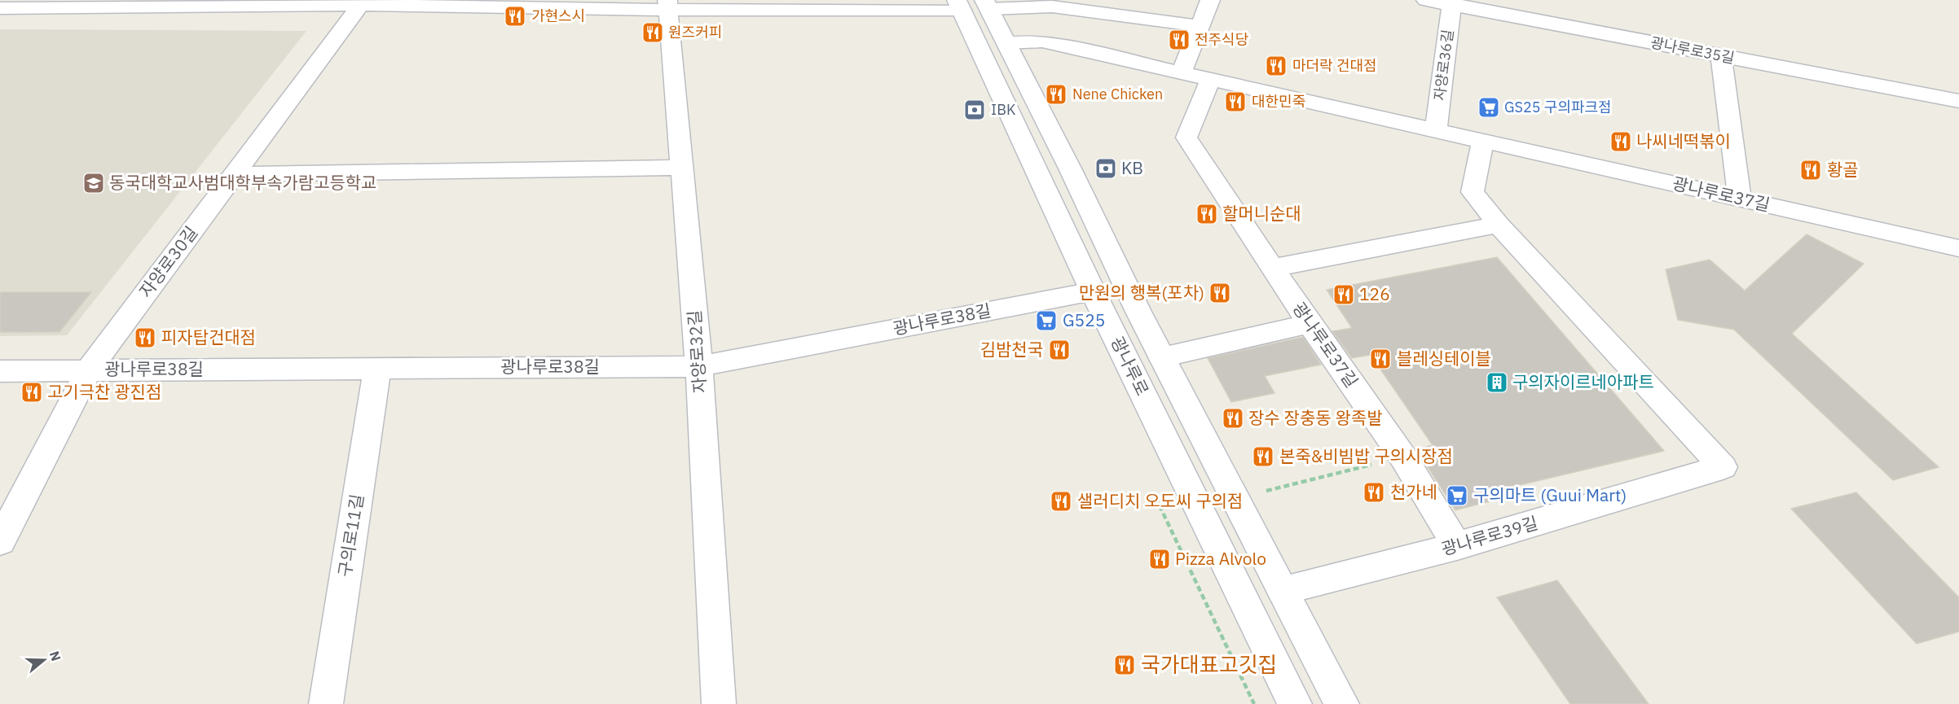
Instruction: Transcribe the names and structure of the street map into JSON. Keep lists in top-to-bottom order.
{
  "streets": {
    "street": [
      "광나루로35길",
      "자양로36길",
      "광나루로37길",
      "자양로30길",
      "광나루로38길",
      "자양로32길",
      "광나루로",
      "구의로11길",
      "광나루로39길"
    ]
  },
  "crossings": [
    ["광나루로35길", "자양로36길"],
    ["자양로36길", "광나루로37길"],
    ["광나루로37길", "광나루로"],
    ["광나루로37길", "광나루로39길"],
    ["자양로30길", "광나루로38길"],
    ["광나루로38길", "자양로32길"],
    ["광나루로38길", "광나루로"],
    ["광나루로38길", "구의로11길"],
    ["광나루로", "광나루로39길"]
  ],
  "places": {
    "restaurant": [
      "가현스시",
      "원즈커피",
      "전주식당",
      "마더락 건대점",
      "Nene Chicken",
      "대한민죽",
      "나씨네떡볶이",
      "황골",
      "할머니순대",
      "만원의 행복(포차)",
      "126",
      "피자탑건대점",
      "김밤천국",
      "블레싱테이블",
      "고기극찬 광진점",
      "장수 장충동 왕족발",
      "본죽&비빔밥 구의시장점",
      "천가네",
      "샐러디치 오도씨 구의점",
      "Pizza Alvolo",
      "국가대표고깃집"
    ],
    "supermarket": ["GS25 구의파크점", "G525", "구의마트 (Guui Mart)"],
    "bank": ["IBK", "KB"],
    "school or university": ["동국대학교사범대학부속가람고등학교"],
    "building": ["구의자이르네아파트"]
  },
  "north": "right"
}
